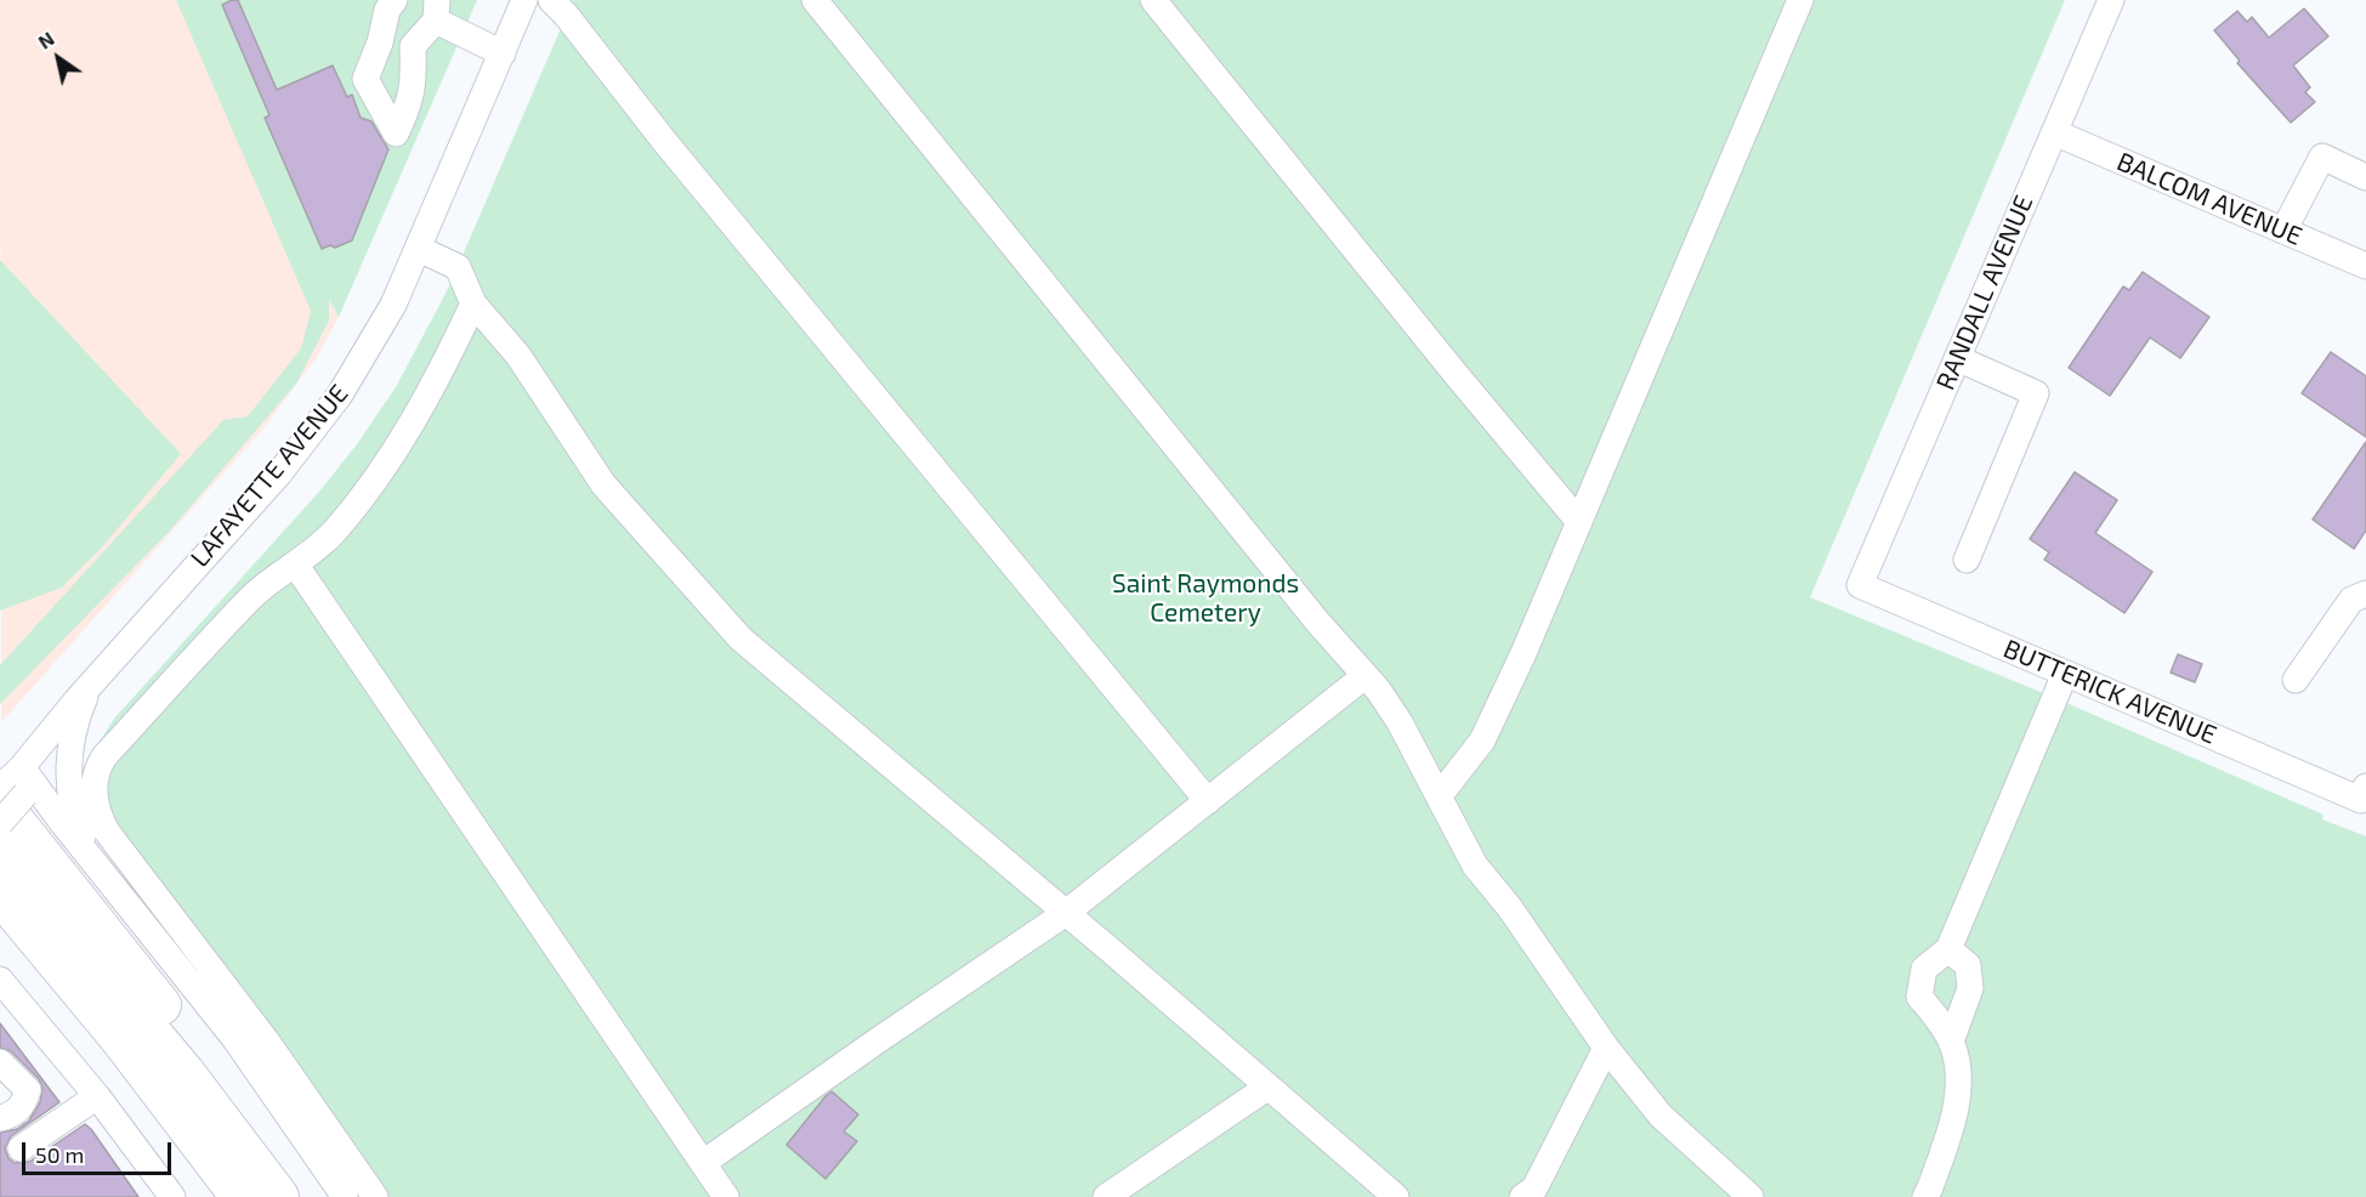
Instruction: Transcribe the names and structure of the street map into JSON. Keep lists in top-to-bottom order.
{
  "streets": {
    "street": [
      "BALCOM AVENUE",
      "RANDALL AVENUE",
      "LAFAYETTE AVENUE",
      "BUTTERICK AVENUE"
    ]
  },
  "crossings": [
    ["BALCOM AVENUE", "RANDALL AVENUE"],
    ["RANDALL AVENUE", "BUTTERICK AVENUE"]
  ],
  "parks": ["Saint Raymonds Cemetery"],
  "scale_bar": "50 m",
  "north": "top left"
}
